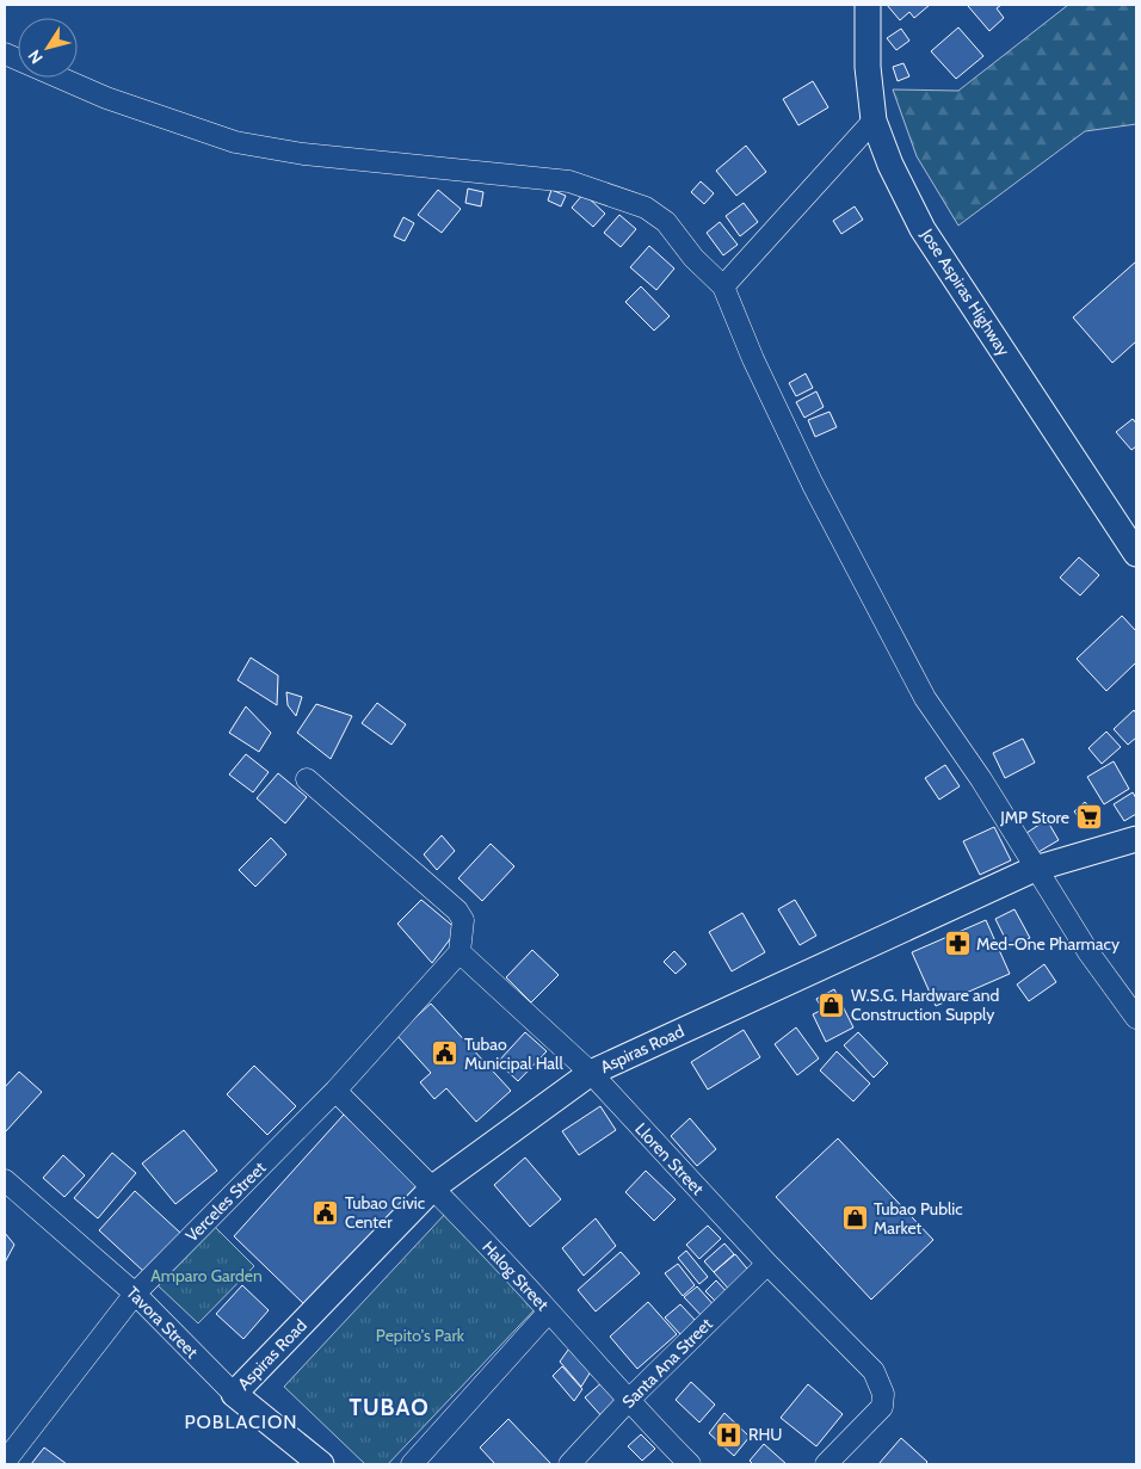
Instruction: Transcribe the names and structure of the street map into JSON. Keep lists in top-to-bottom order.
{
  "streets": {
    "main road": ["Jose Aspiras Highway", "Aspiras Road", "Tavora Street"],
    "street": [
      "Lloren Street",
      "Verceles Street",
      "Halog Street",
      "Santa Ana Street"
    ]
  },
  "crossings": [
    ["Aspiras Road", "Lloren Street"],
    ["Aspiras Road", "Halog Street"],
    ["Aspiras Road", "Tavora Street"],
    ["Lloren Street", "Verceles Street"],
    ["Lloren Street", "Santa Ana Street"],
    ["Verceles Street", "Halog Street"],
    ["Verceles Street", "Tavora Street"],
    ["Halog Street", "Santa Ana Street"]
  ],
  "districts": ["TUBAO", "POBLACION"],
  "parks": ["Amparo Garden", "Pepito's Park"],
  "places": {
    "supermarket": ["JMP Store"],
    "pharmacy": ["Med-One Pharmacy"],
    "shop": ["W.S.G. Hardware and Construction Supply", "Tubao Public Market"],
    "public building": ["Tubao Municipal Hall", "Tubao Civic Center"],
    "hospital": ["RHU"]
  },
  "north": "bottom left"
}
